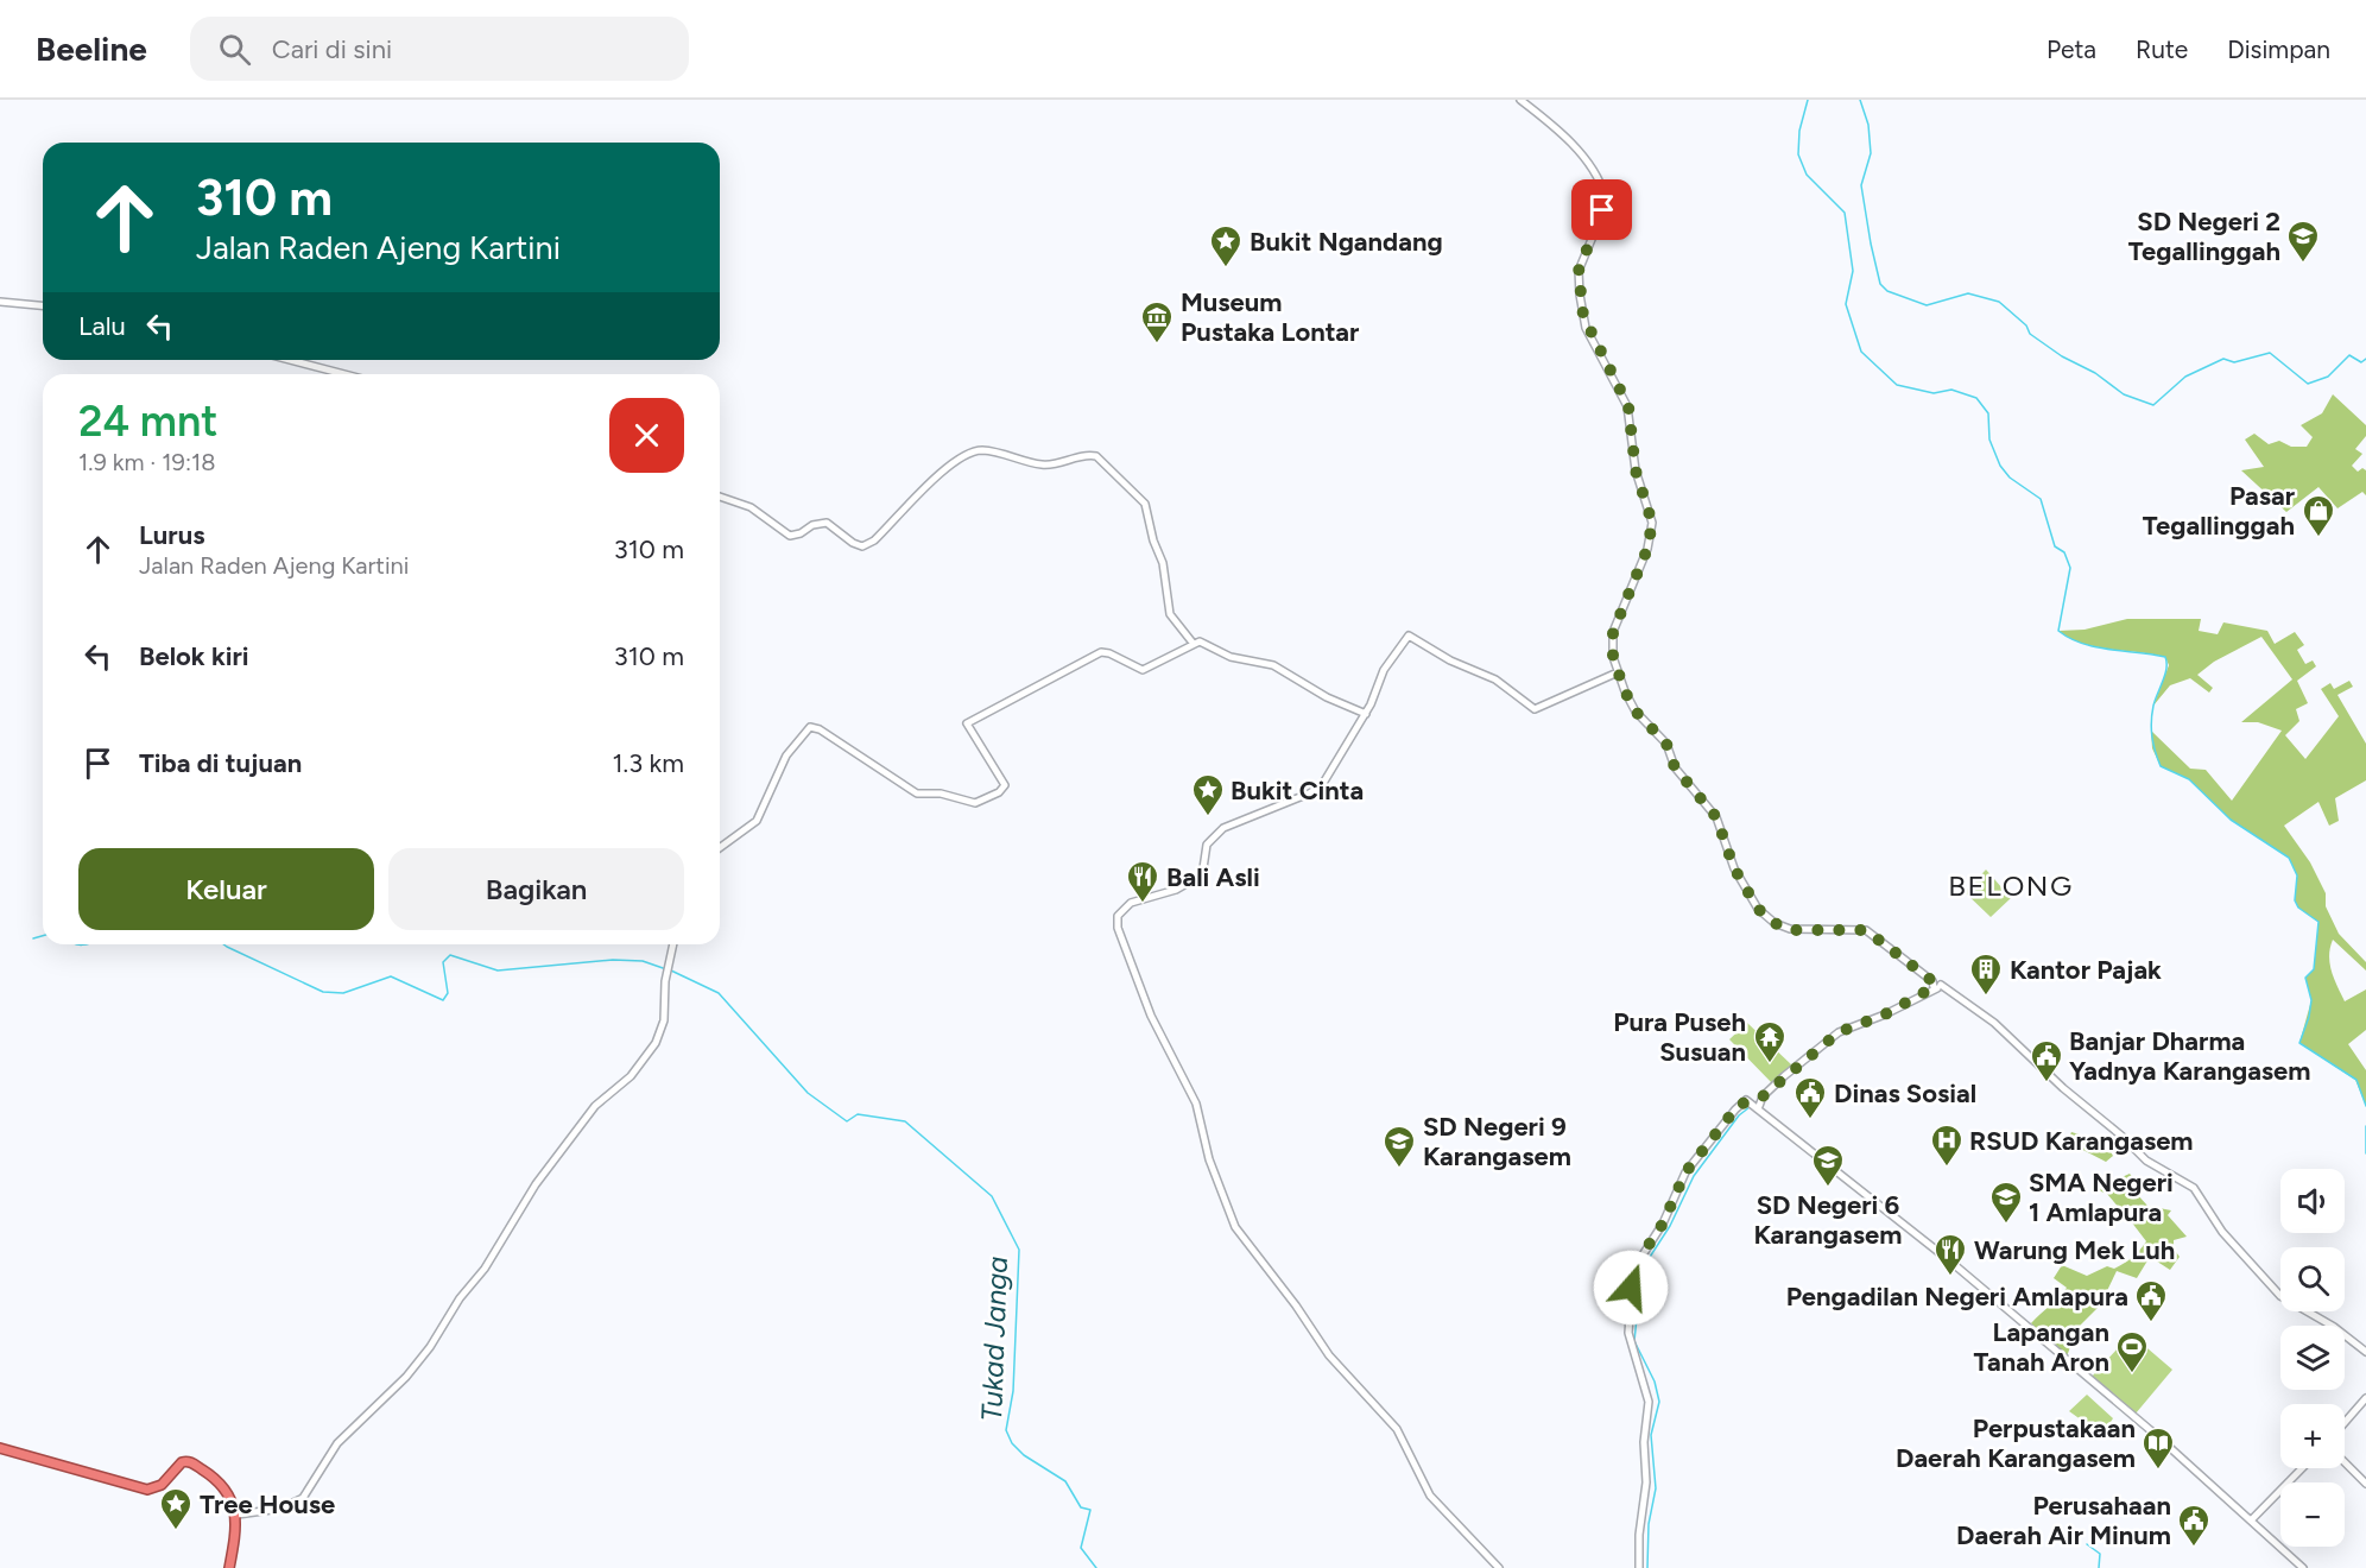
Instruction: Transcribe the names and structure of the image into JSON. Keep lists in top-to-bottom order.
{
  "districts": ["BELONG"],
  "water": ["Tukad Janga"],
  "places": {
    "school or university": [
      "SD Negeri 2 Tegallinggah",
      "SD Negeri 9 Karangasem",
      "SD Negeri 6 Karangasem",
      "SMA Negeri 1 Amlapura"
    ],
    "place": ["Bukit Ngandang", "Bukit Cinta", "Tree House"],
    "museum": ["Museum Pustaka Lontar"],
    "shop": ["Pasar Tegallinggah"],
    "restaurant": ["Bali Asli", "Warung Mek Luh"],
    "building": ["Kantor Pajak"],
    "temple": ["Pura Puseh Susuan"],
    "public building": [
      "Banjar Dharma Yadnya Karangasem",
      "Dinas Sosial",
      "Pengadilan Negeri Amlapura",
      "Perusahaan Daerah Air Minum"
    ],
    "hospital": ["RSUD Karangasem"],
    "sports": ["Lapangan Tanah Aron"],
    "library": ["Perpustakaan Daerah Karangasem"]
  },
  "page": {
    "header": "Beeline",
    "search": "Cari di sini",
    "nav": ["Peta", "Rute", "Disimpan"],
    "turn": ["310 m", "Jalan Raden Ajeng Kartini"],
    "then": "Lalu",
    "heading": ["24 mnt", "1.9 km · 19:18"],
    "list": [
      {
        "name": "Lurus",
        "note": "Jalan Raden Ajeng Kartini",
        "value": "310 m"
      },
      {
        "name": "Belok kiri",
        "value": "310 m"
      },
      {
        "name": "Tiba di tujuan",
        "value": "1.3 km"
      }
    ],
    "buttons": ["Keluar", "Bagikan"],
    "map_buttons": ["+", "−"]
  }
}
